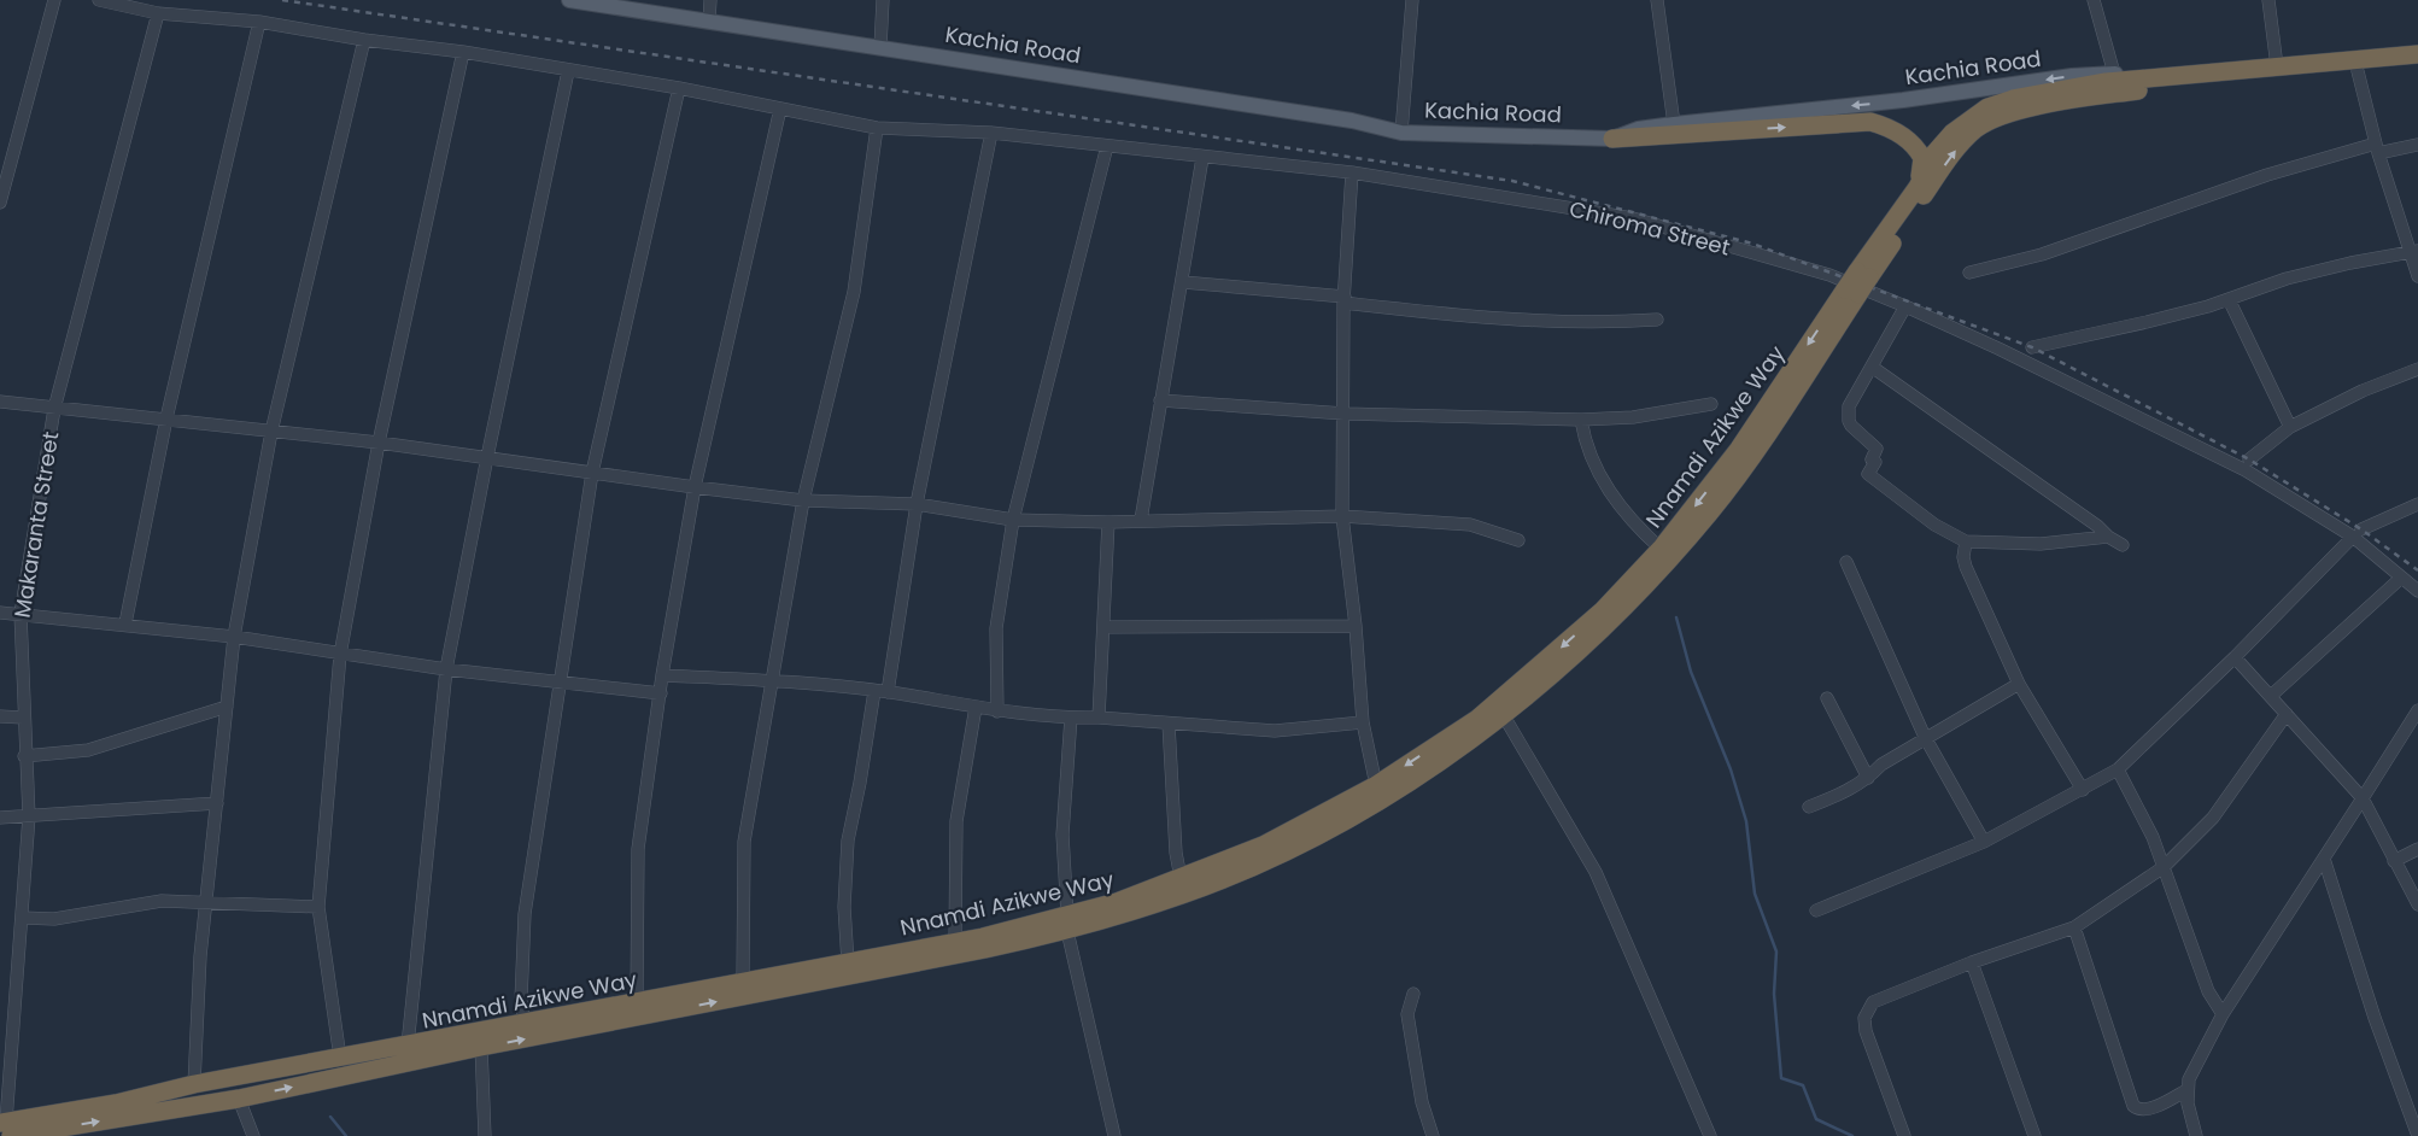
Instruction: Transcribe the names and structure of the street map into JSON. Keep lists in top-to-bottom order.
{
  "streets": {
    "highway": ["Kachia Road", "Nnamdi Azikwe Way"],
    "street": ["Chiroma Street", "Makaranta Street"]
  },
  "crossings": [
    ["Kachia Road", "Nnamdi Azikwe Way"],
    ["Chiroma Street", "Makaranta Street"],
    ["Nnamdi Azikwe Way", "Makaranta Street"]
  ]
}
